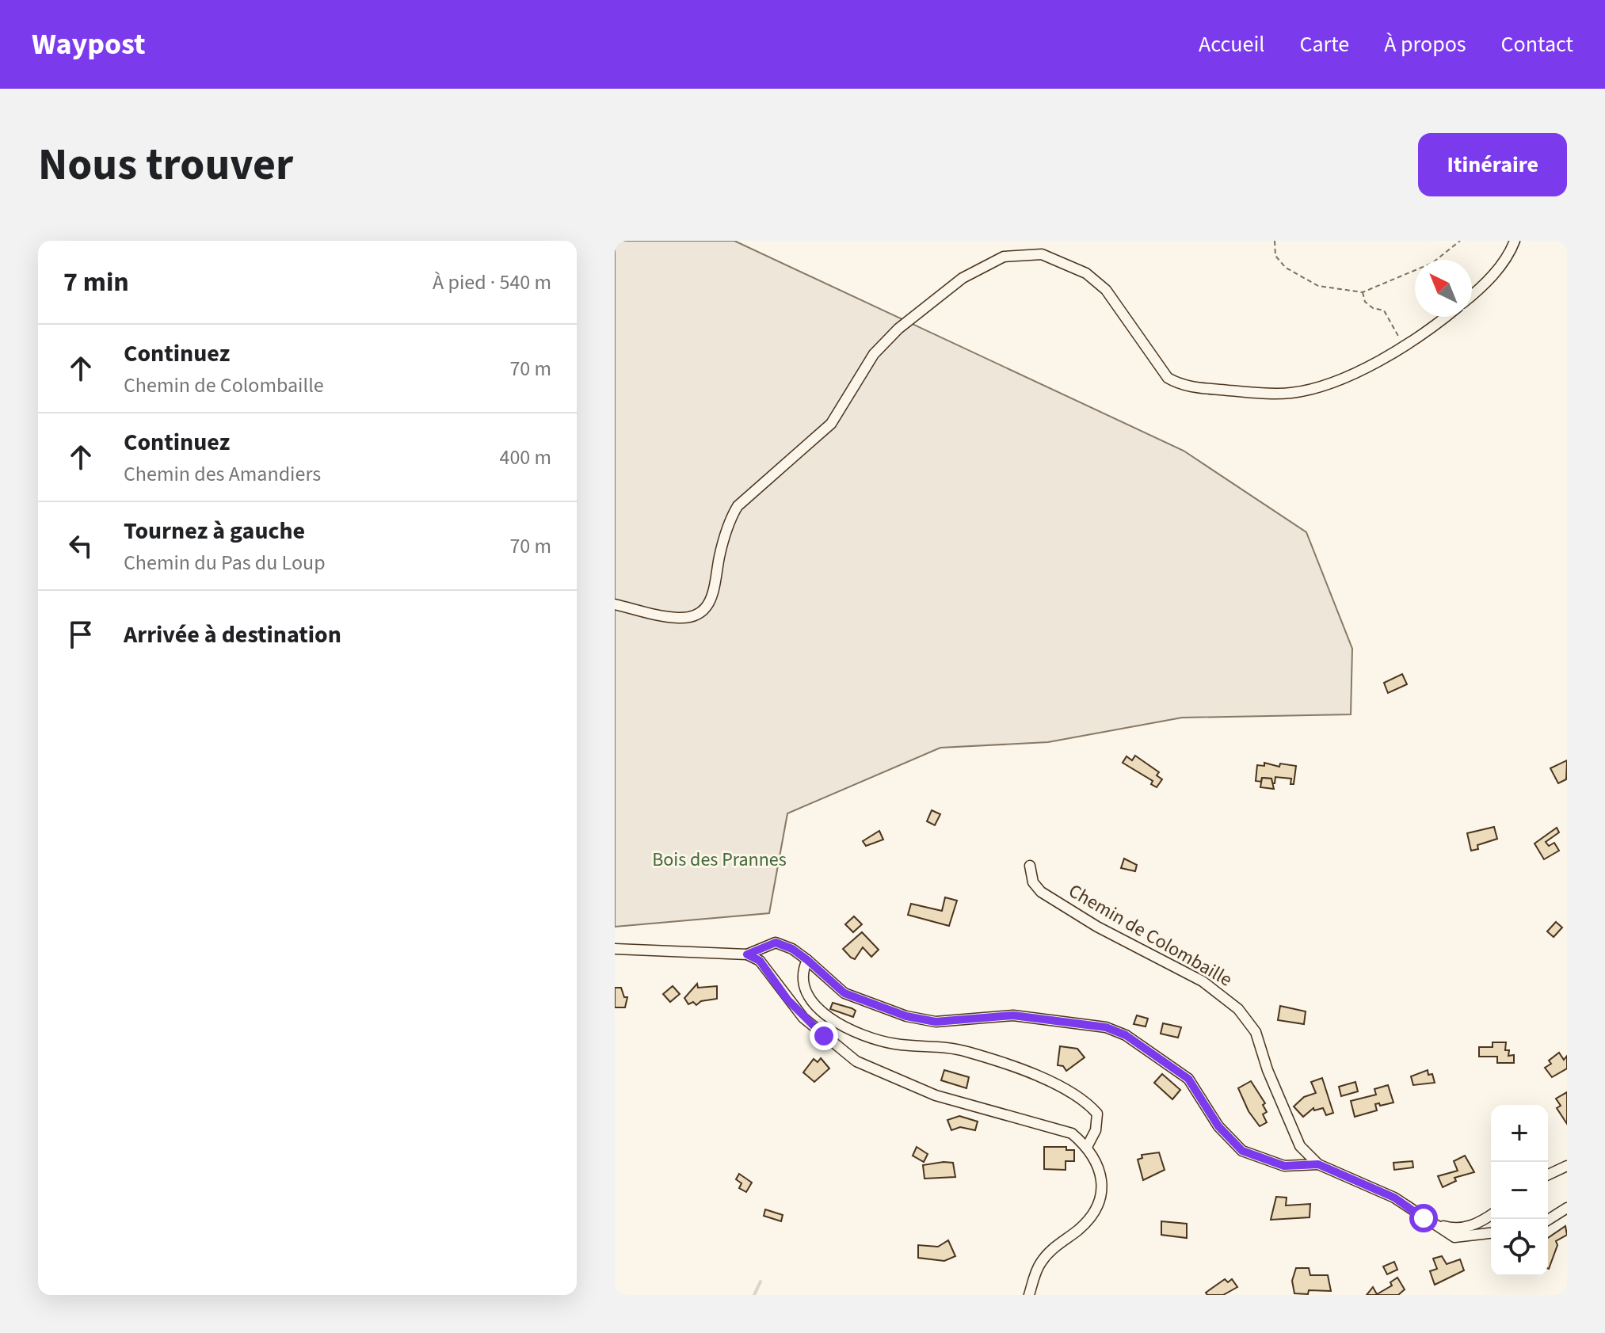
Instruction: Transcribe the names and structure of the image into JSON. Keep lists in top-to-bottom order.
{
  "streets": {
    "street": ["Chemin de Colombaille"]
  },
  "parks": ["Bois des Prannes"],
  "north": "top left",
  "page": {
    "header": "Waypost",
    "nav": [
      "Accueil",
      "Carte",
      "À propos",
      "Contact"
    ],
    "buttons": "Itinéraire",
    "title": "Nous trouver",
    "heading": ["7 min", "À pied · 540 m"],
    "list": [
      ["Continuez", "Chemin de Colombaille", "70 m"],
      ["Continuez", "Chemin des Amandiers", "400 m"],
      ["Tournez à gauche", "Chemin du Pas du Loup", "70 m"],
      "Arrivée à destination"
    ],
    "map_buttons": ["+", "−"]
  }
}
